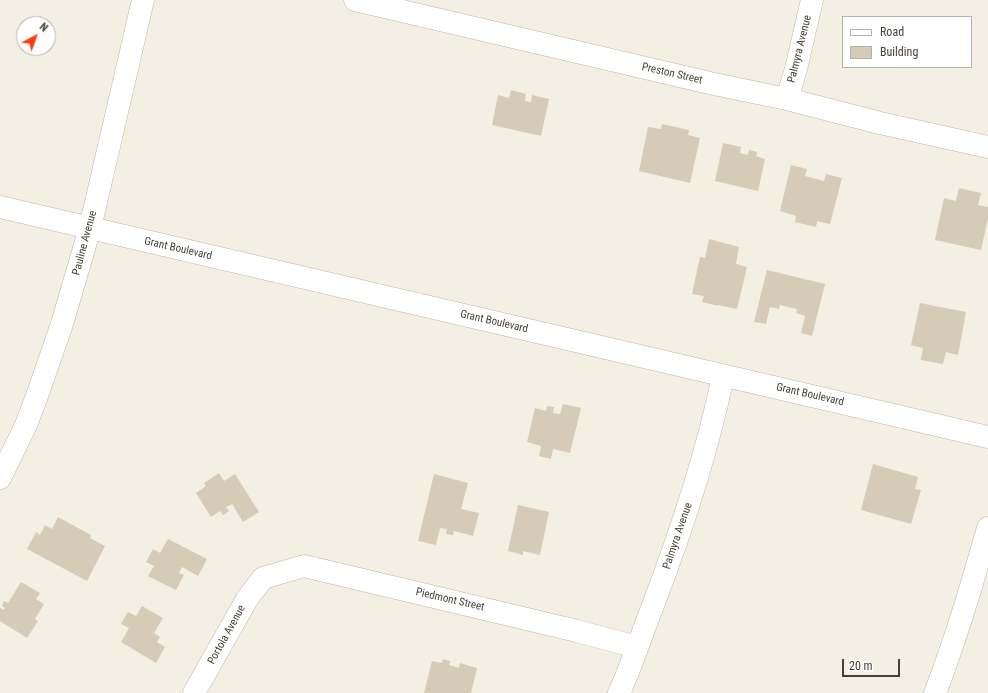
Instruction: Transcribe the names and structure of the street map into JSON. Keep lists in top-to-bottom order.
{
  "streets": {
    "street": [
      "Palmyra Avenue",
      "Preston Street",
      "Pauline Avenue",
      "Grant Boulevard",
      "Piedmont Street",
      "Portola Avenue"
    ]
  },
  "crossings": [
    ["Palmyra Avenue", "Preston Street"],
    ["Palmyra Avenue", "Grant Boulevard"],
    ["Palmyra Avenue", "Piedmont Street"],
    ["Pauline Avenue", "Grant Boulevard"],
    ["Piedmont Street", "Portola Avenue"]
  ],
  "legend": ["Road", "Building"],
  "scale_bar": "20 m",
  "north": "top right"
}
